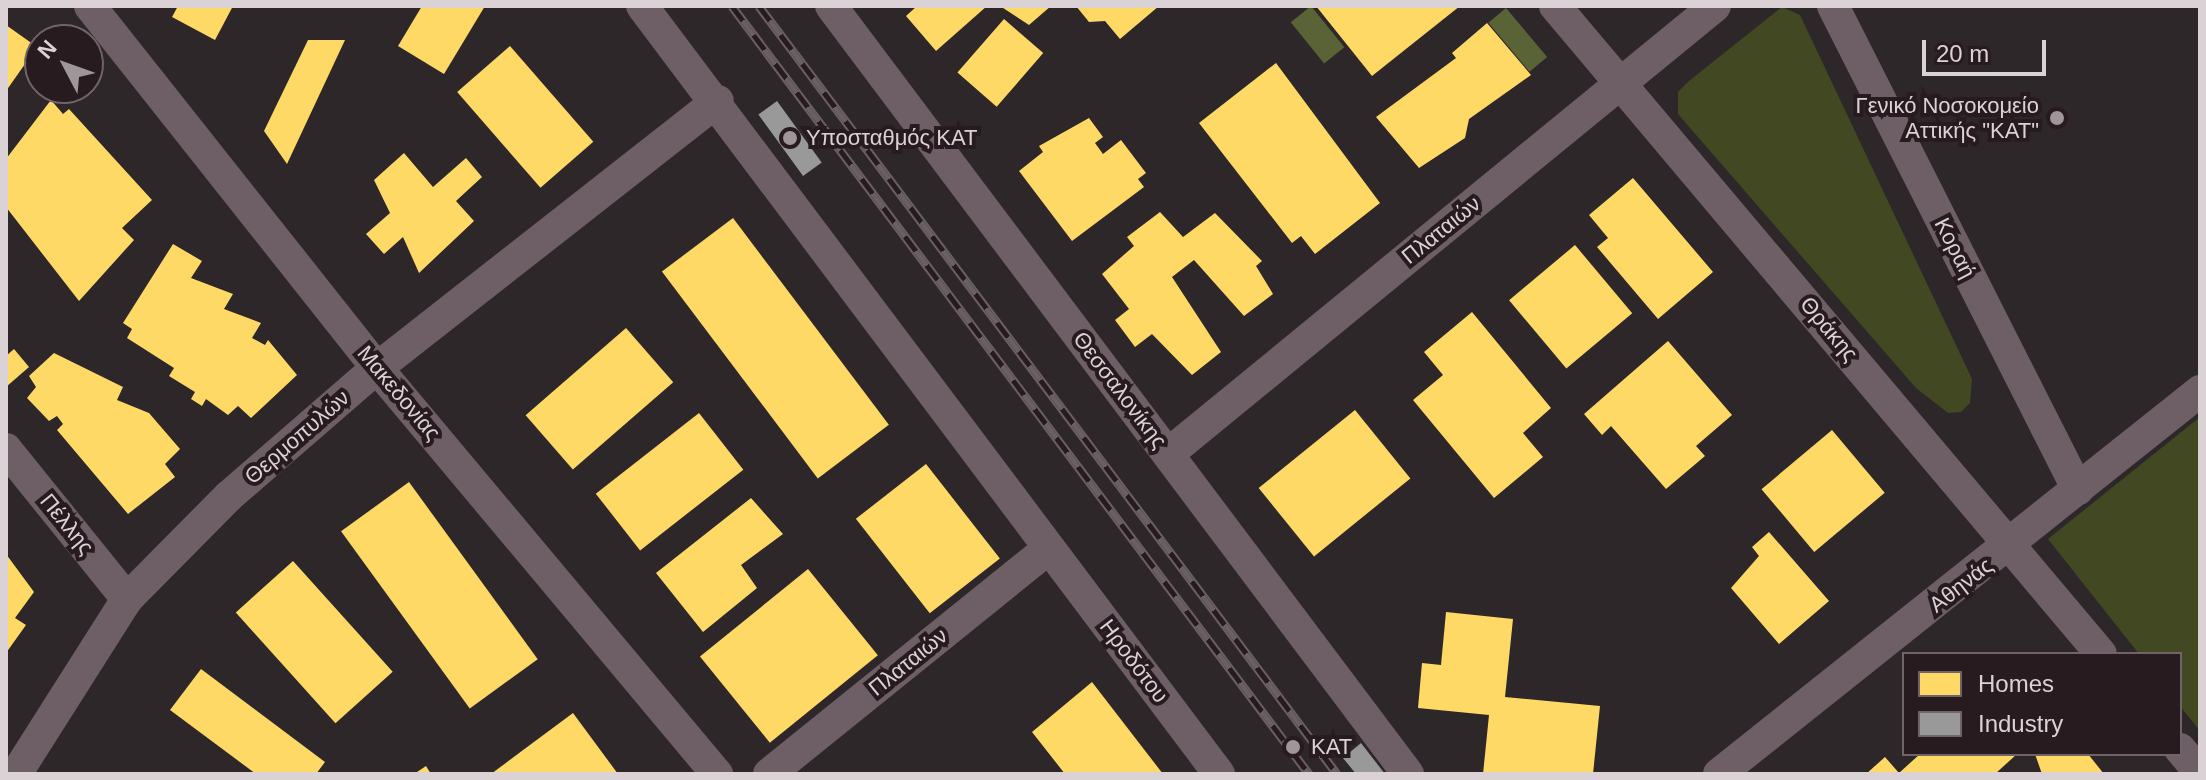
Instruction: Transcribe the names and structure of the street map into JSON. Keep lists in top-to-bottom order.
{
  "streets": {
    "street": [
      "Πλαταιών",
      "Κοραή",
      "Θράκης",
      "Θεσσαλονίκης",
      "Μακεδονίας",
      "Θερμοπυλών",
      "Πέλλης",
      "Αθηνάς",
      "Ηροδότου"
    ]
  },
  "crossings": [
    ["Πλαταιών", "Θράκης"],
    ["Πλαταιών", "Θεσσαλονίκης"],
    ["Πλαταιών", "Ηροδότου"],
    ["Κοραή", "Αθηνάς"],
    ["Θράκης", "Αθηνάς"],
    ["Μακεδονίας", "Θερμοπυλών"],
    ["Θερμοπυλών", "Πέλλης"]
  ],
  "places": ["Γενικό Νοσοκομείο Αττικής \"ΚΑΤ\"", "Υποσταθμός ΚΑΤ", "ΚΑΤ"],
  "legend": ["Homes", "Industry"],
  "scale_bar": "20 m",
  "north": "top left"
}
